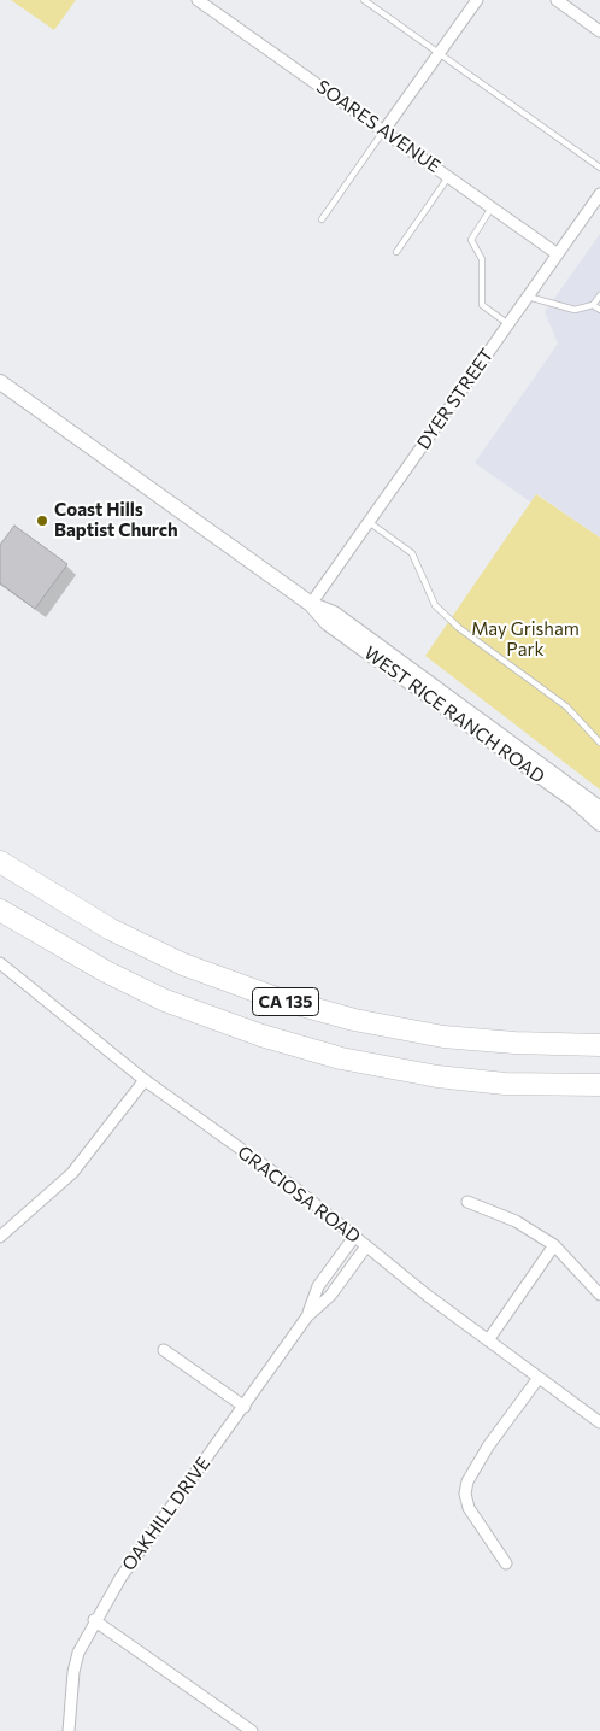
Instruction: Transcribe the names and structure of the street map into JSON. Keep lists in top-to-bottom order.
{
  "streets": {
    "highway": ["CA 135"],
    "main road": ["WEST RICE RANCH ROAD"],
    "street": [
      "SOARES AVENUE",
      "DYER STREET",
      "GRACIOSA ROAD",
      "OAKHILL DRIVE"
    ]
  },
  "crossings": [
    ["SOARES AVENUE", "DYER STREET"],
    ["DYER STREET", "WEST RICE RANCH ROAD"],
    ["GRACIOSA ROAD", "OAKHILL DRIVE"]
  ],
  "parks": ["May Grisham Park"],
  "places": ["Coast Hills Baptist Church"]
}
